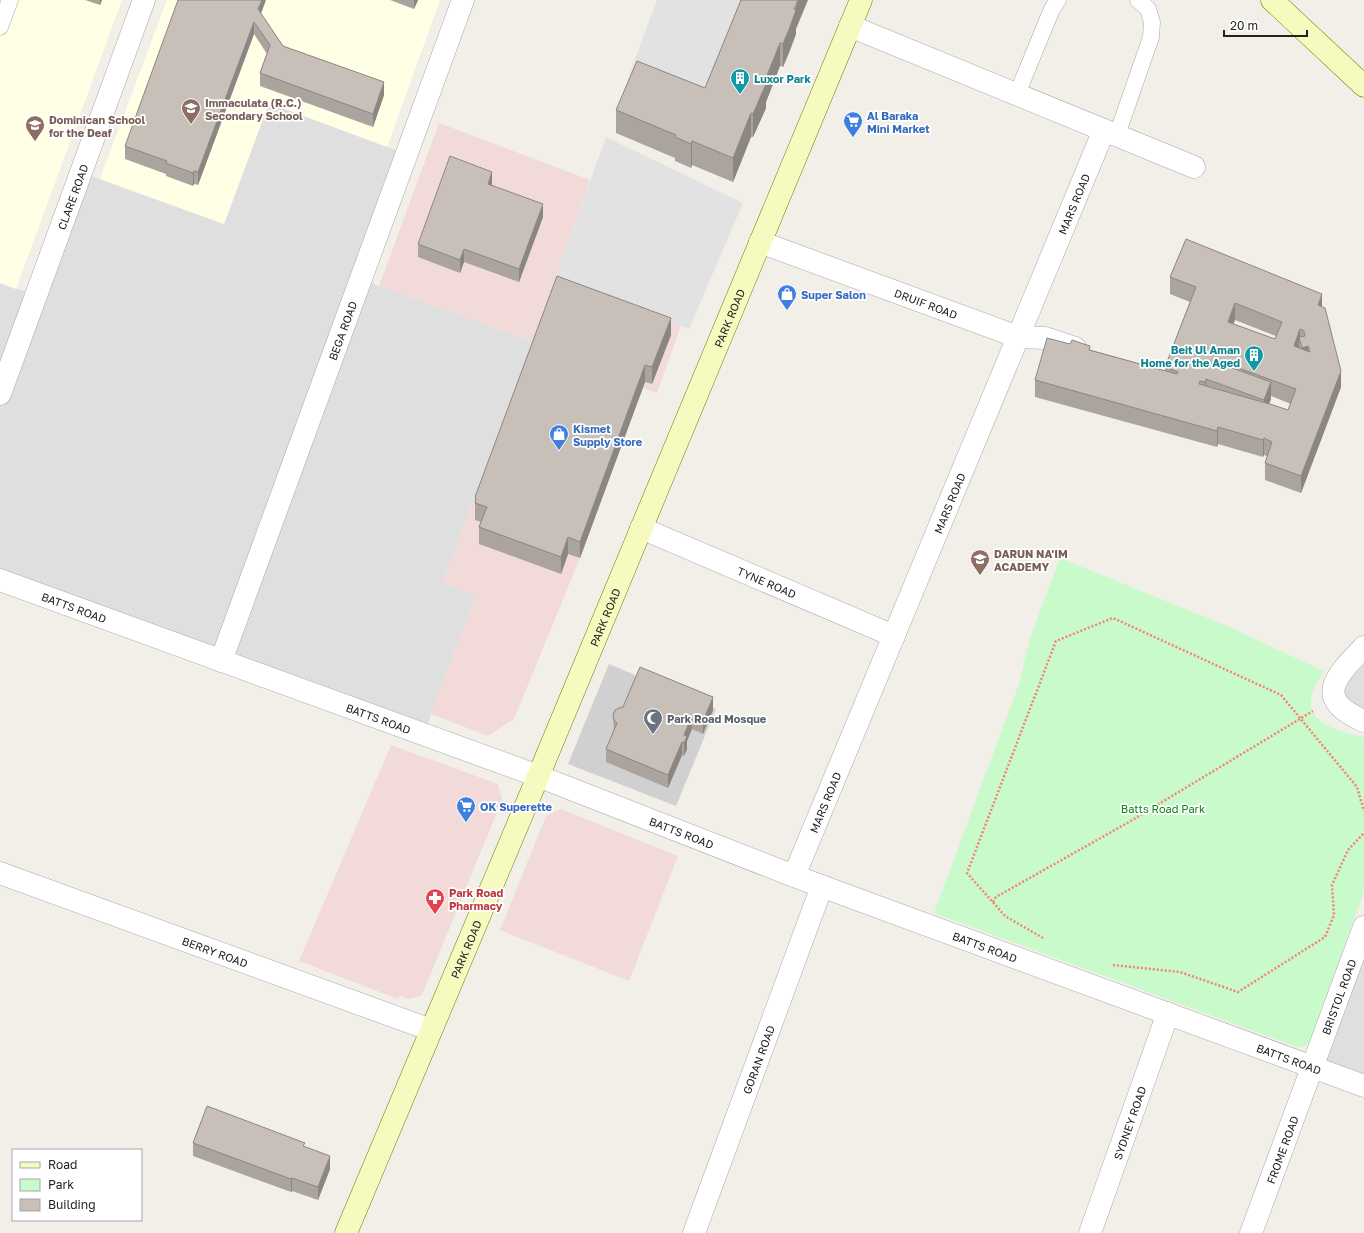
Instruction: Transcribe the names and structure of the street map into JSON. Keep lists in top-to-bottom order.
{
  "streets": {
    "street": [
      "CLARE ROAD",
      "MARS ROAD",
      "DRUIF ROAD",
      "PARK ROAD",
      "BEGA ROAD",
      "TYNE ROAD",
      "BATTS ROAD",
      "BERRY ROAD",
      "BRISTOL ROAD",
      "GORAN ROAD",
      "SYDNEY ROAD",
      "FROME ROAD"
    ]
  },
  "crossings": [
    ["MARS ROAD", "DRUIF ROAD"],
    ["MARS ROAD", "TYNE ROAD"],
    ["MARS ROAD", "BATTS ROAD"],
    ["DRUIF ROAD", "PARK ROAD"],
    ["PARK ROAD", "TYNE ROAD"],
    ["PARK ROAD", "BATTS ROAD"],
    ["PARK ROAD", "BERRY ROAD"],
    ["BEGA ROAD", "BATTS ROAD"],
    ["BATTS ROAD", "BRISTOL ROAD"],
    ["BATTS ROAD", "GORAN ROAD"],
    ["BATTS ROAD", "SYDNEY ROAD"],
    ["BATTS ROAD", "FROME ROAD"],
    ["BRISTOL ROAD", "FROME ROAD"]
  ],
  "parks": ["Batts Road Park"],
  "places": {
    "building": ["Luxor Park", "Beit Ul Aman Home for the Aged"],
    "school or university": ["Immaculata (R.C.) Secondary School", "Dominican School for the Deaf", "DARUN NA'IM ACADEMY"],
    "supermarket": ["Al Baraka Mini Market", "OK Superette"],
    "shop": ["Super Salon", "Kismet Supply Store"],
    "mosque": ["Park Road Mosque"],
    "pharmacy": ["Park Road Pharmacy"]
  },
  "legend": ["Road", "Park", "Building"],
  "scale_bar": "20 m"
}
